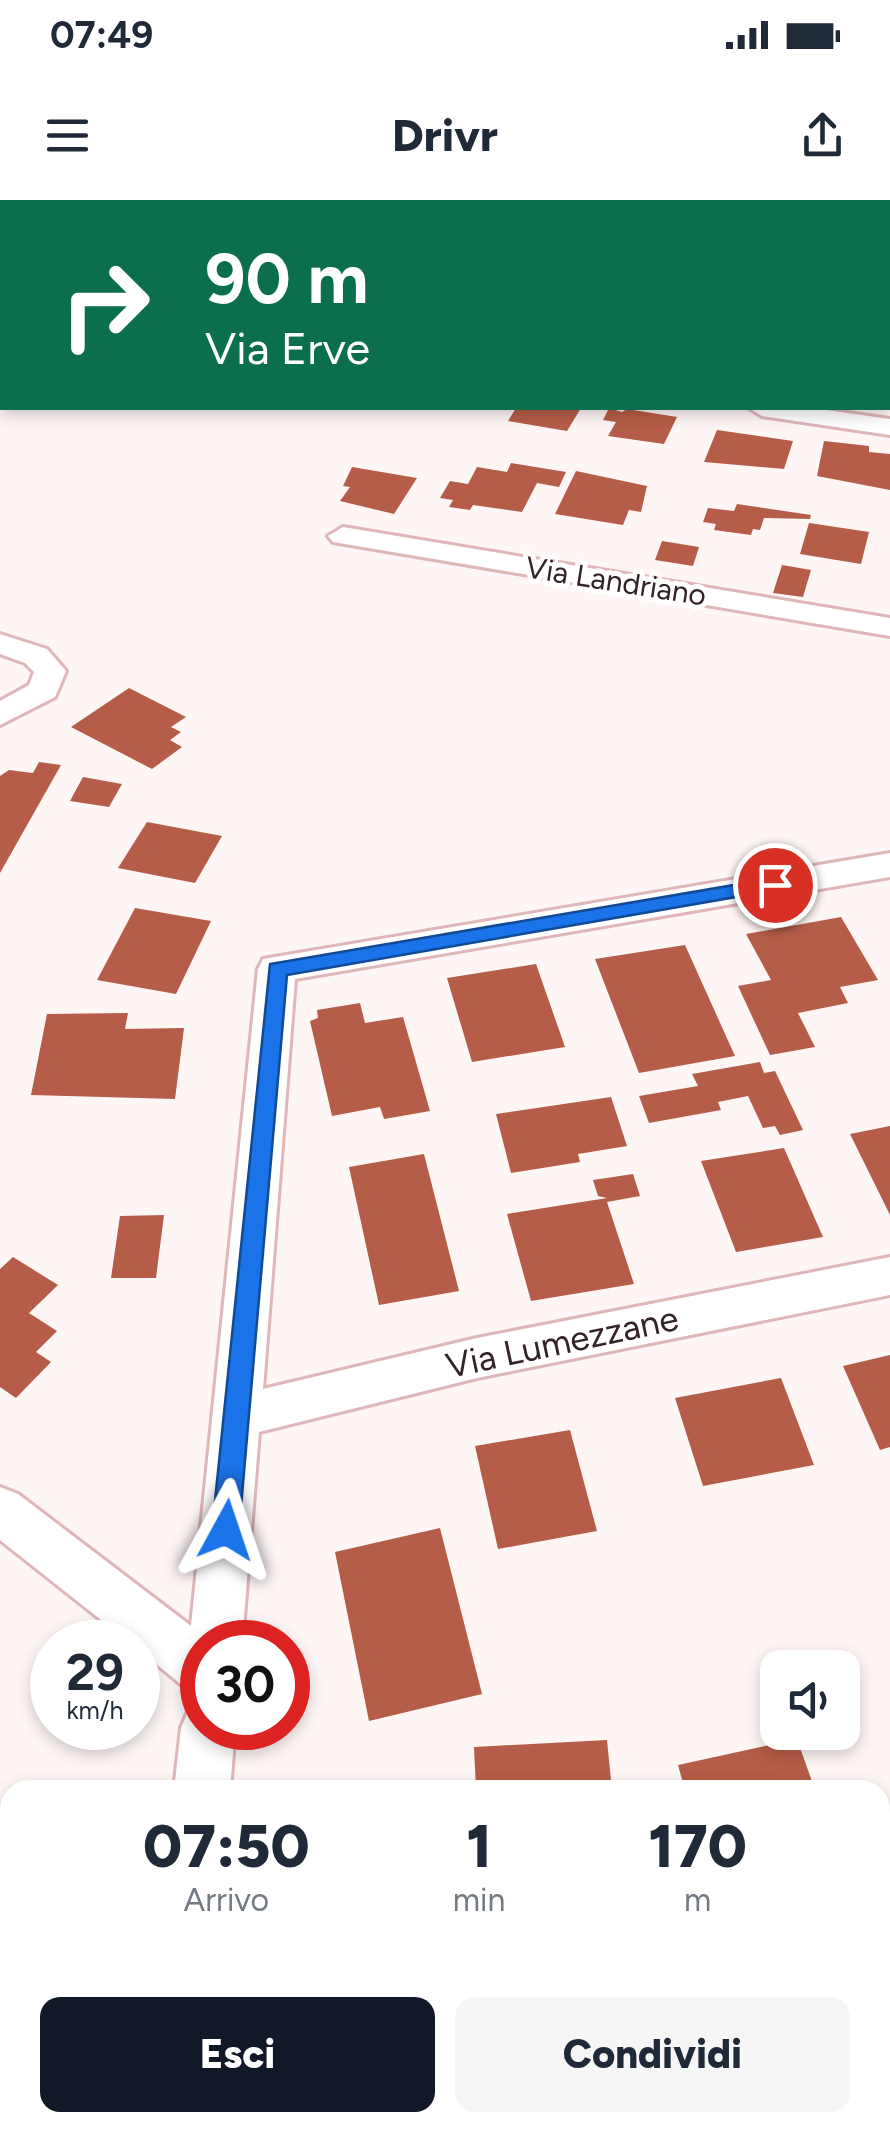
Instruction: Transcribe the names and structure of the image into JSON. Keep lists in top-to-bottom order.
{
  "streets": {
    "street": ["Via Landriano", "Via Lumezzane"]
  },
  "page": {
    "status": "07:49",
    "header": "Drivr",
    "turn": ["90 m", "Via Erve"],
    "speed": "29 km/h",
    "limit": "30",
    "eta": [
      "07:50",
      "Arrivo",
      "1",
      "min",
      "170",
      "m"
    ],
    "buttons": ["Esci", "Condividi"]
  }
}
